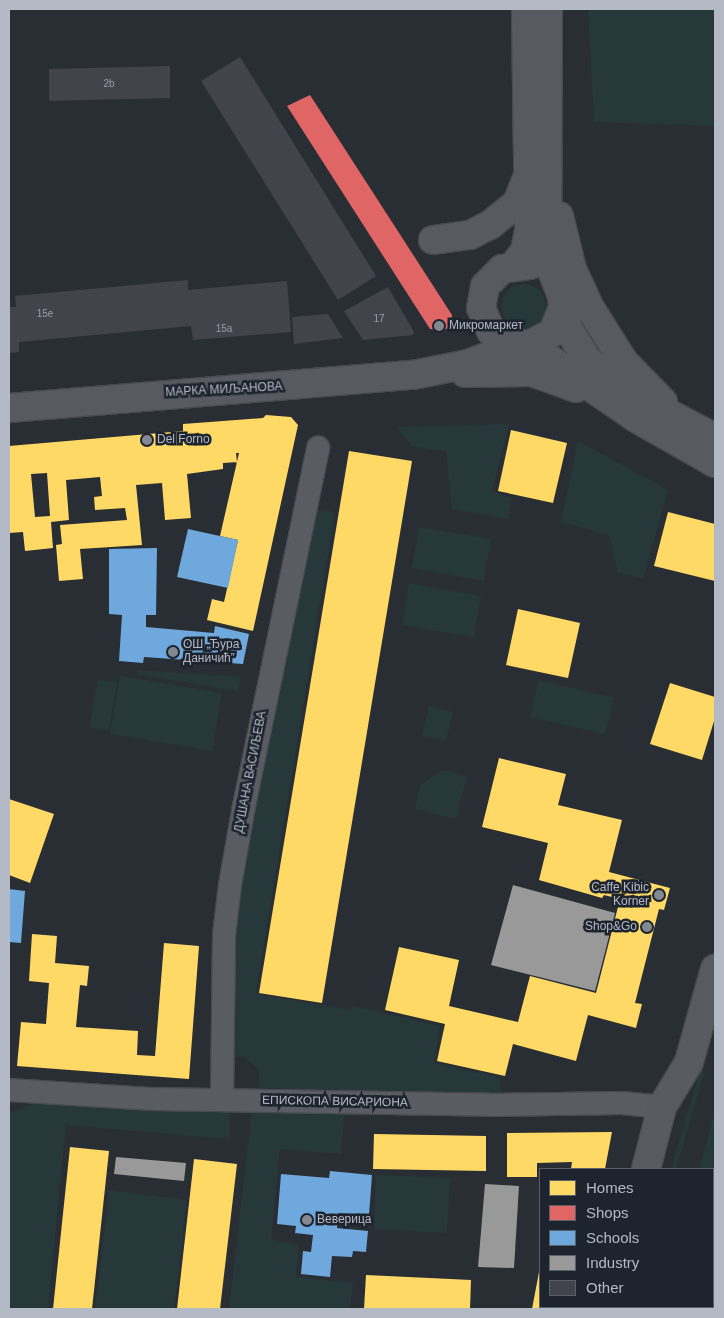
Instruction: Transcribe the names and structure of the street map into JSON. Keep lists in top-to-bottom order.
{
  "streets": {
    "street": ["МАРКА МИЉАНОВА", "ДУШАНА ВАСИЉЕВА", "ЕПИСКОПА ВИСАРИОНА"]
  },
  "crossings": [
    ["ДУШАНА ВАСИЉЕВА", "ЕПИСКОПА ВИСАРИОНА"]
  ],
  "places": [
    "Микромаркет",
    "Del Forno",
    "ОШ „Ђура Даничић”",
    "Caffe Kibic Korner",
    "Shop&Go",
    "Веверица"
  ],
  "house_numbers": [
    "2b",
    "15e",
    "17",
    "15a"
  ],
  "legend": [
    "Homes",
    "Shops",
    "Schools",
    "Industry",
    "Other"
  ]
}
